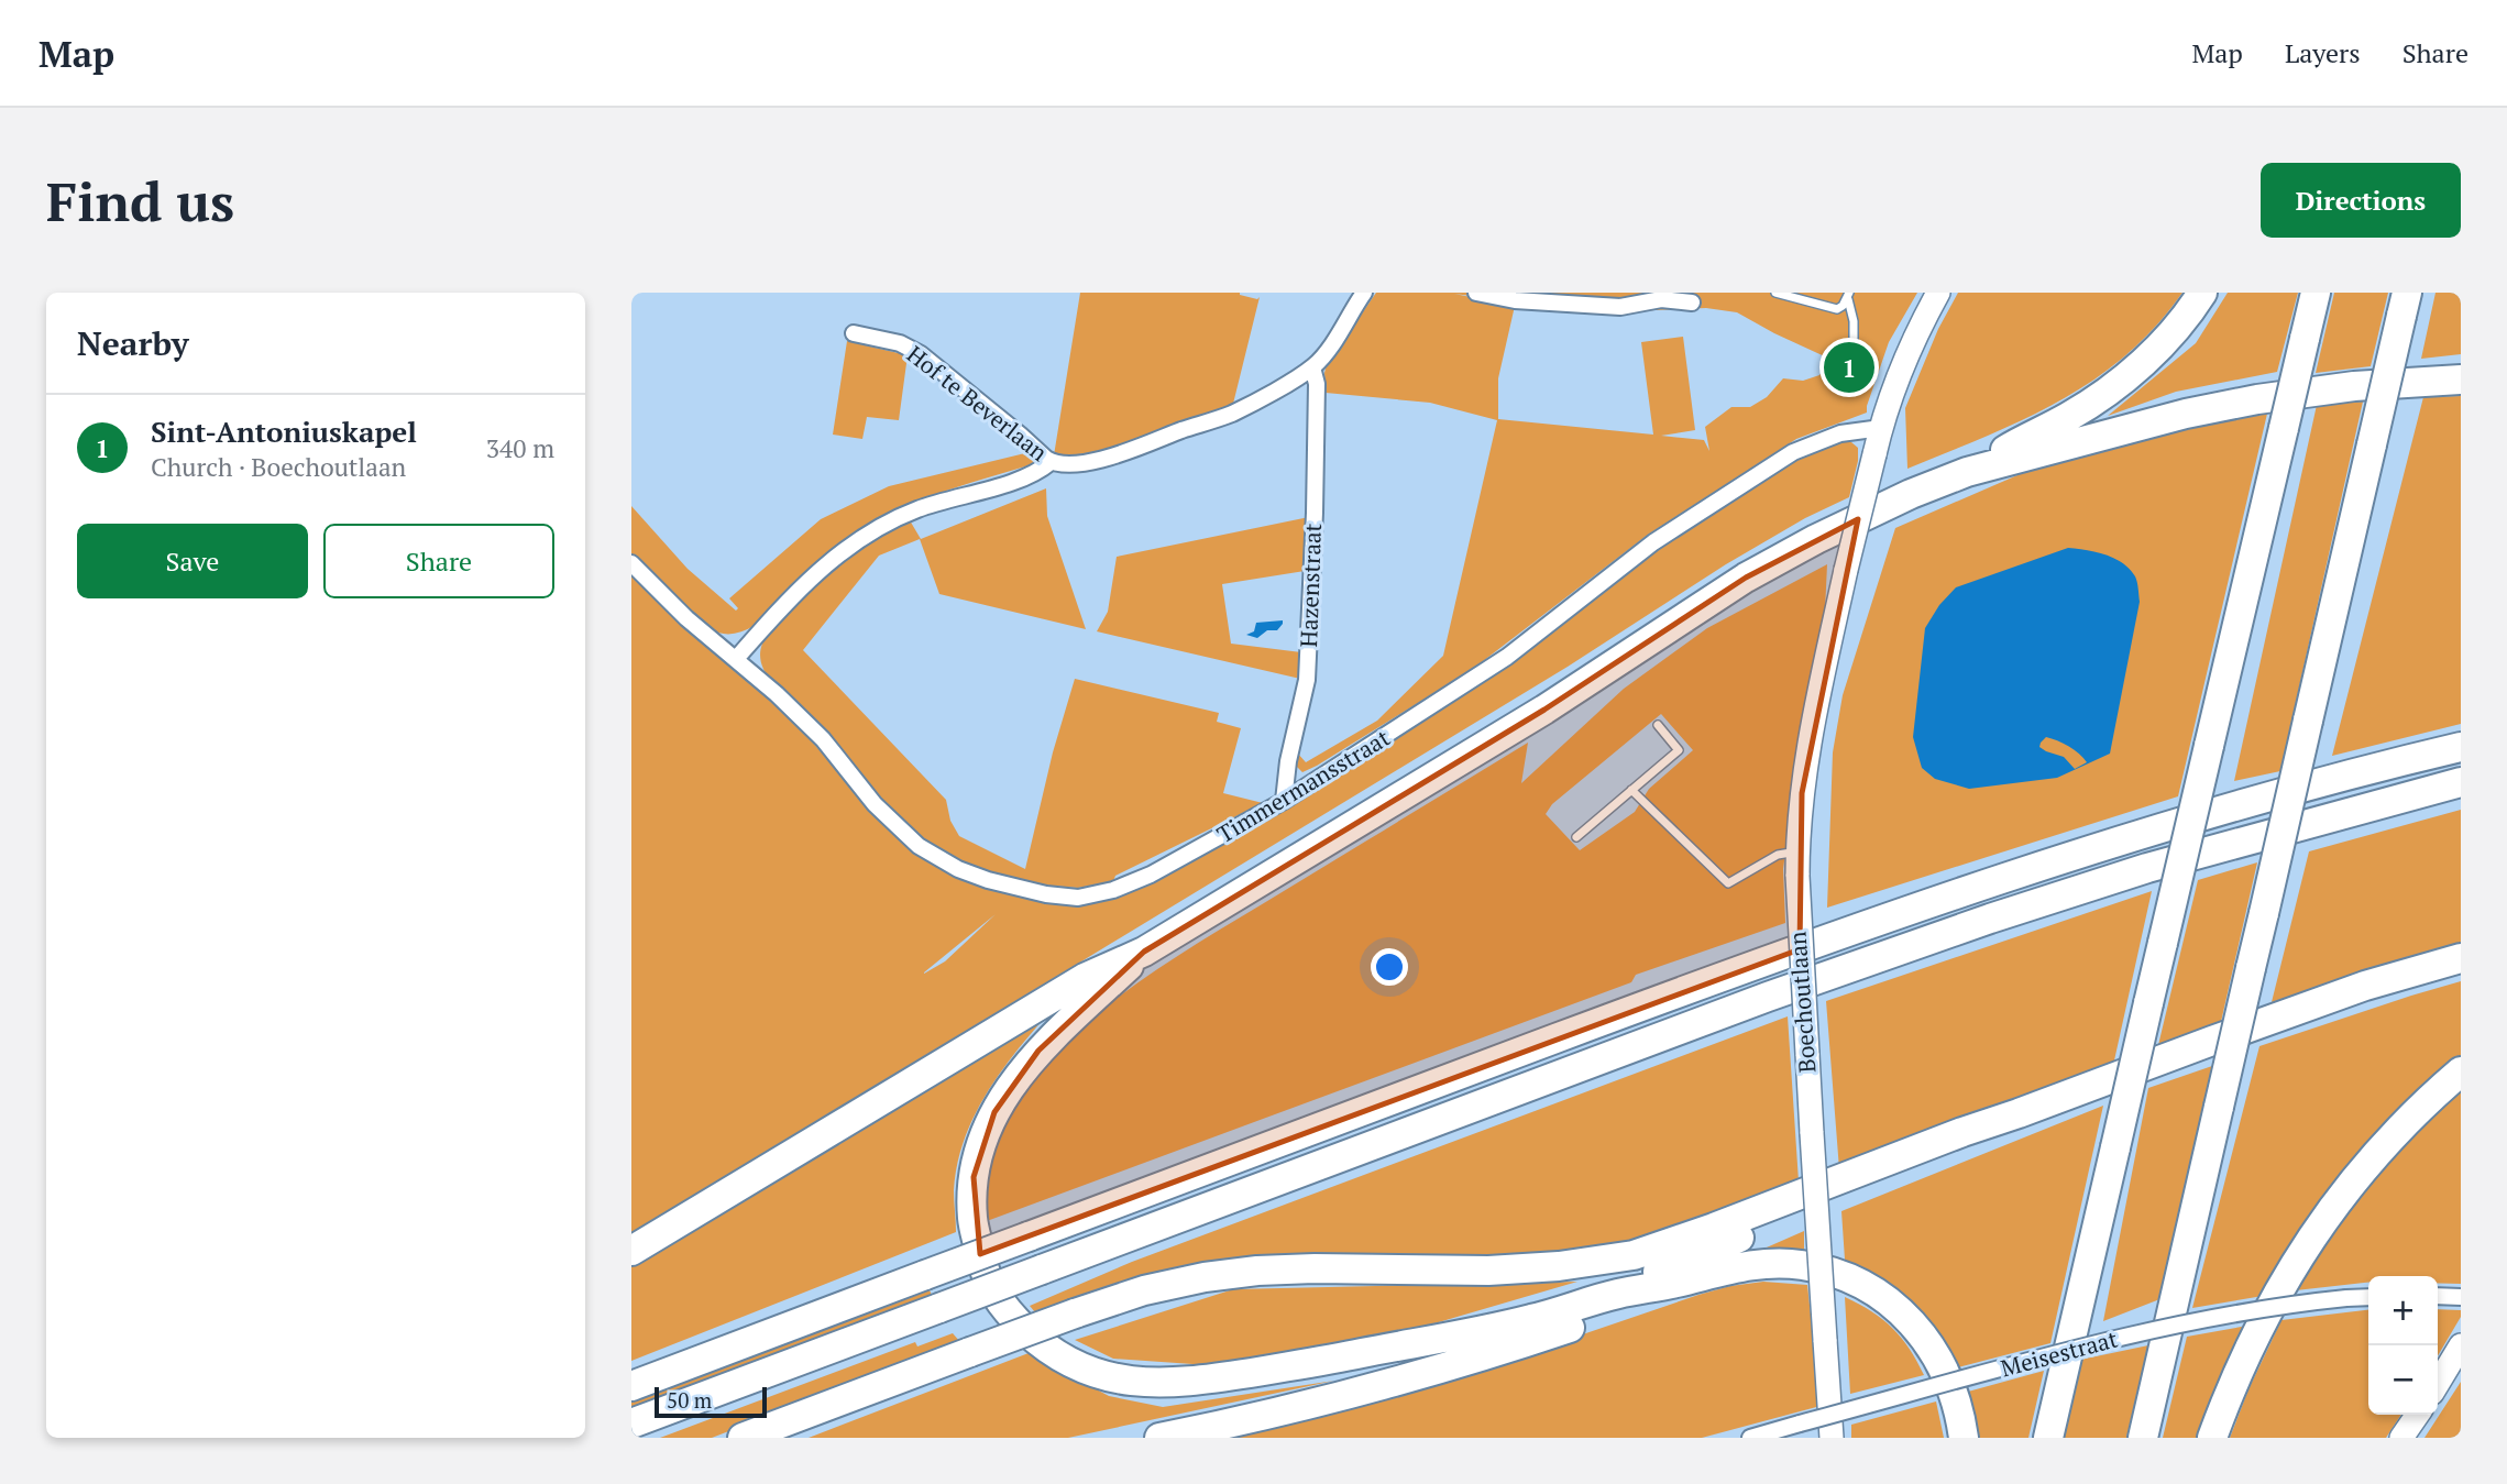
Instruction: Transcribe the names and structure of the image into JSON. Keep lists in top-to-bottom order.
{
  "streets": {
    "main road": ["Boechoutlaan"],
    "street": [
      "Hof te Beverlaan",
      "Hazenstraat",
      "Timmermansstraat",
      "Meisestraat"
    ]
  },
  "crossings": [
    ["Hof te Beverlaan", "Hazenstraat"],
    ["Hazenstraat", "Timmermansstraat"],
    ["Timmermansstraat", "Boechoutlaan"]
  ],
  "scale_bar": "50 m",
  "page": {
    "header": "Map",
    "nav": ["Map", "Layers", "Share"],
    "buttons": [
      "Directions",
      ["Save", "Share"]
    ],
    "title": "Find us",
    "heading": "Nearby",
    "pins": "1",
    "list": [
      {
        "mark": "1",
        "name": "Sint-Antoniuskapel",
        "note": "Church · Boechoutlaan",
        "value": "340 m"
      }
    ],
    "map_buttons": ["+", "−"],
    "scale": "50 m"
  }
}
